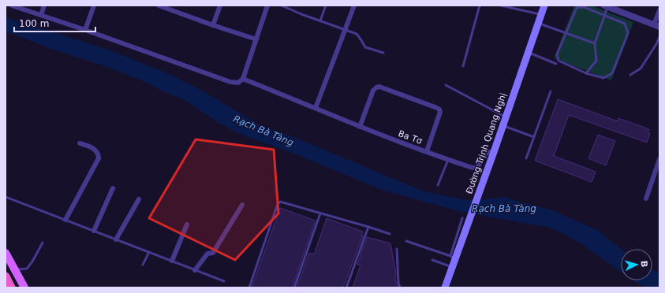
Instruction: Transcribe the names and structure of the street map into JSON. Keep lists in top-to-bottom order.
{
  "streets": {
    "main road": ["Đường Trịnh Quang Nghị"],
    "street": ["Ba Tơ"]
  },
  "crossings": [
    ["Ba Tơ", "Đường Trịnh Quang Nghị"]
  ],
  "water": ["Rạch Bà Tàng"],
  "scale_bar": "100 m",
  "north": "right"
}
